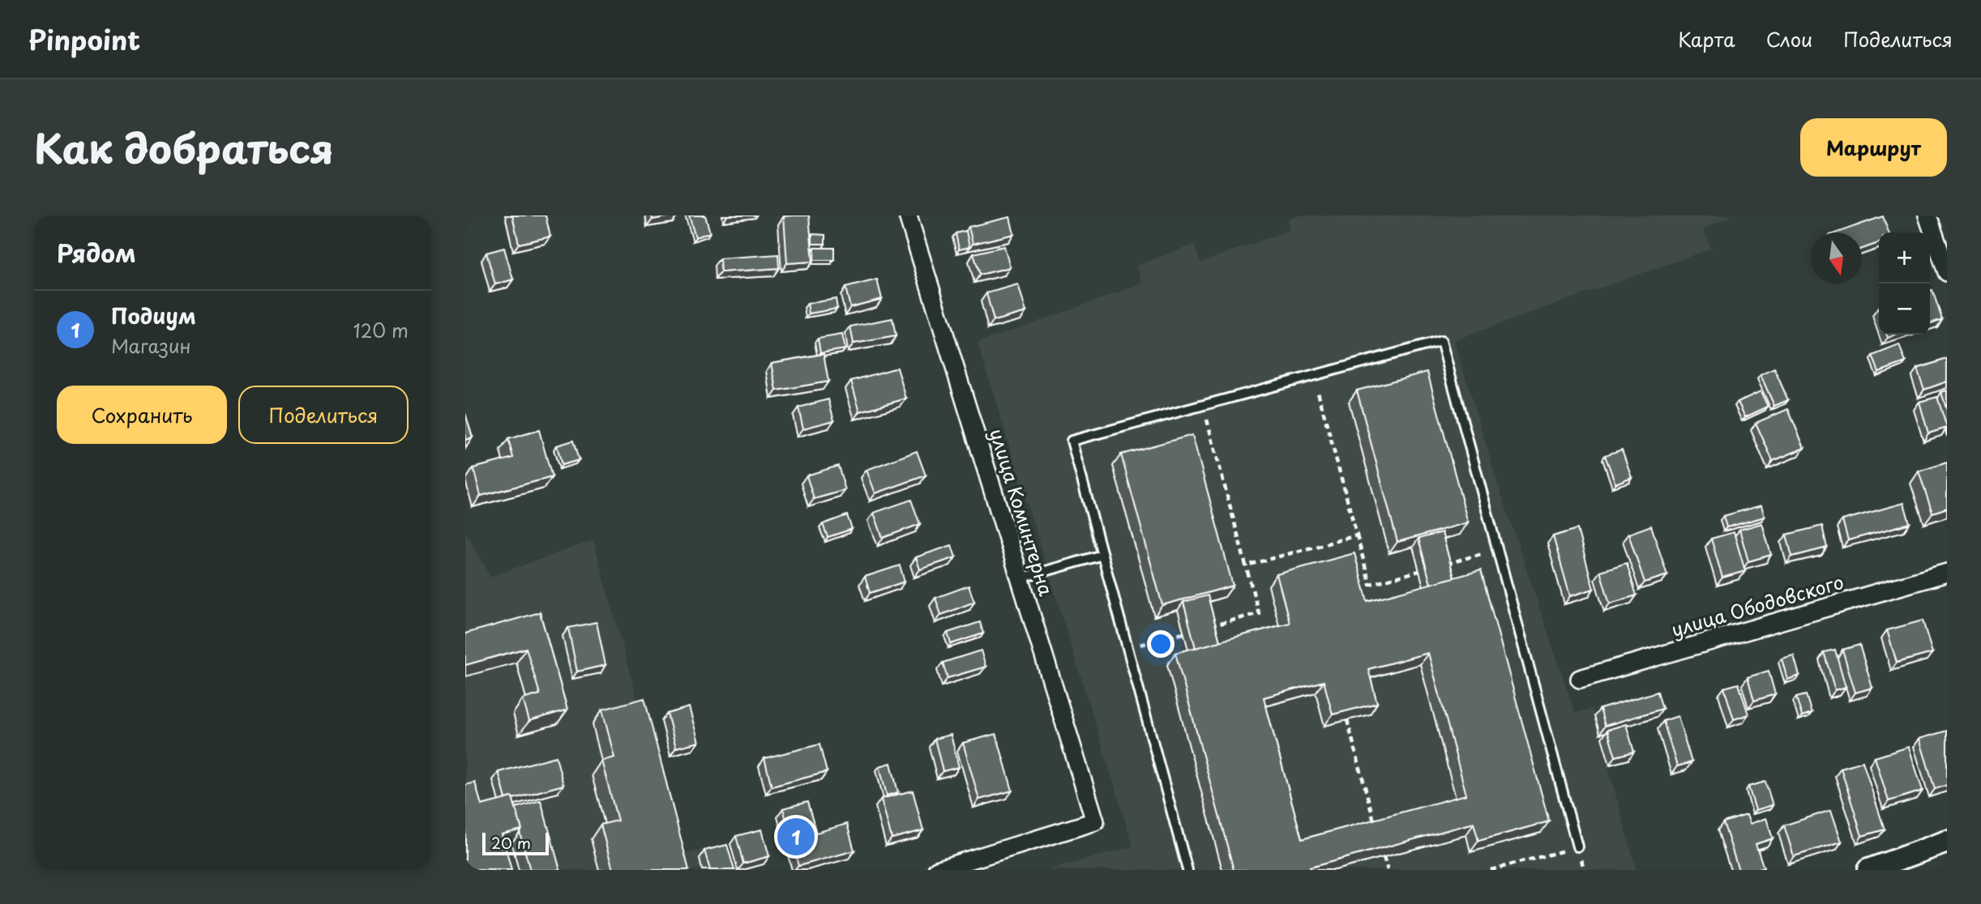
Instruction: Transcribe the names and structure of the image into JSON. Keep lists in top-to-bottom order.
{
  "streets": {
    "street": ["улица Коминтерна", "улица Ободовского"]
  },
  "scale_bar": "20 m",
  "north": "bottom",
  "page": {
    "header": "Pinpoint",
    "nav": ["Карта", "Слои", "Поделиться"],
    "title": "Как добраться",
    "buttons": [
      "Маршрут",
      ["Сохранить", "Поделиться"]
    ],
    "heading": "Рядом",
    "map_buttons": ["+", "−"],
    "list": [
      {
        "mark": "1",
        "name": "Подиум",
        "note": "Магазин",
        "value": "120 m"
      }
    ],
    "pins": "1",
    "scale": "20 m"
  }
}
